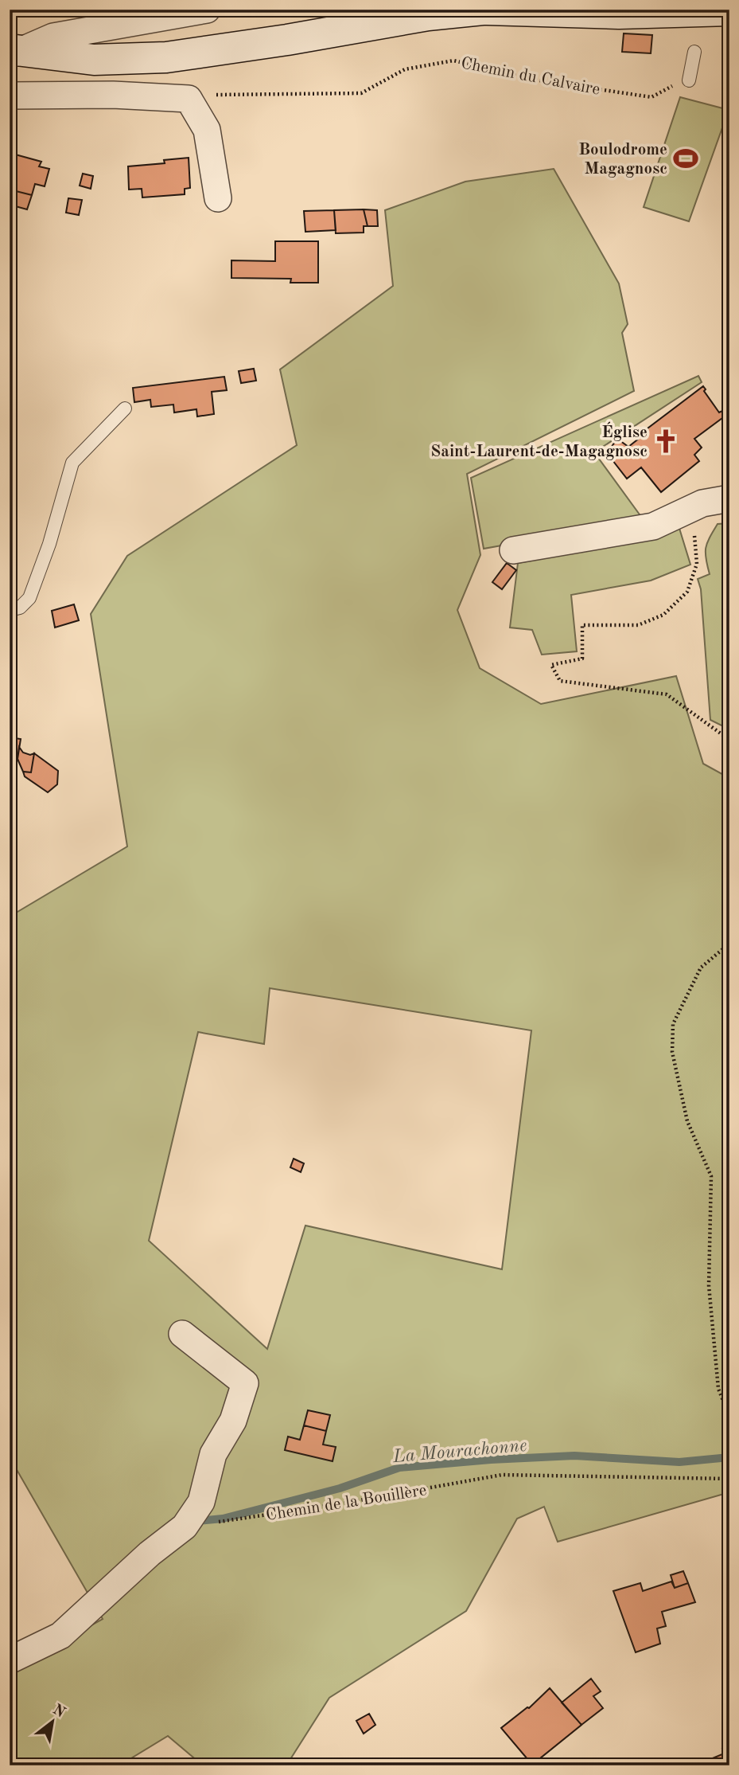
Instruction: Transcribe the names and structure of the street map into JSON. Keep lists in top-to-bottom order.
{
  "streets": {
    "path": ["Chemin du Calvaire", "Chemin de la Bouillère"]
  },
  "water": ["La Mourachonne"],
  "places": {
    "sports": ["Boulodrome Magagnosc"],
    "church": ["Église Saint-Laurent-de-Magagnosc"]
  },
  "north": "top right"
}
